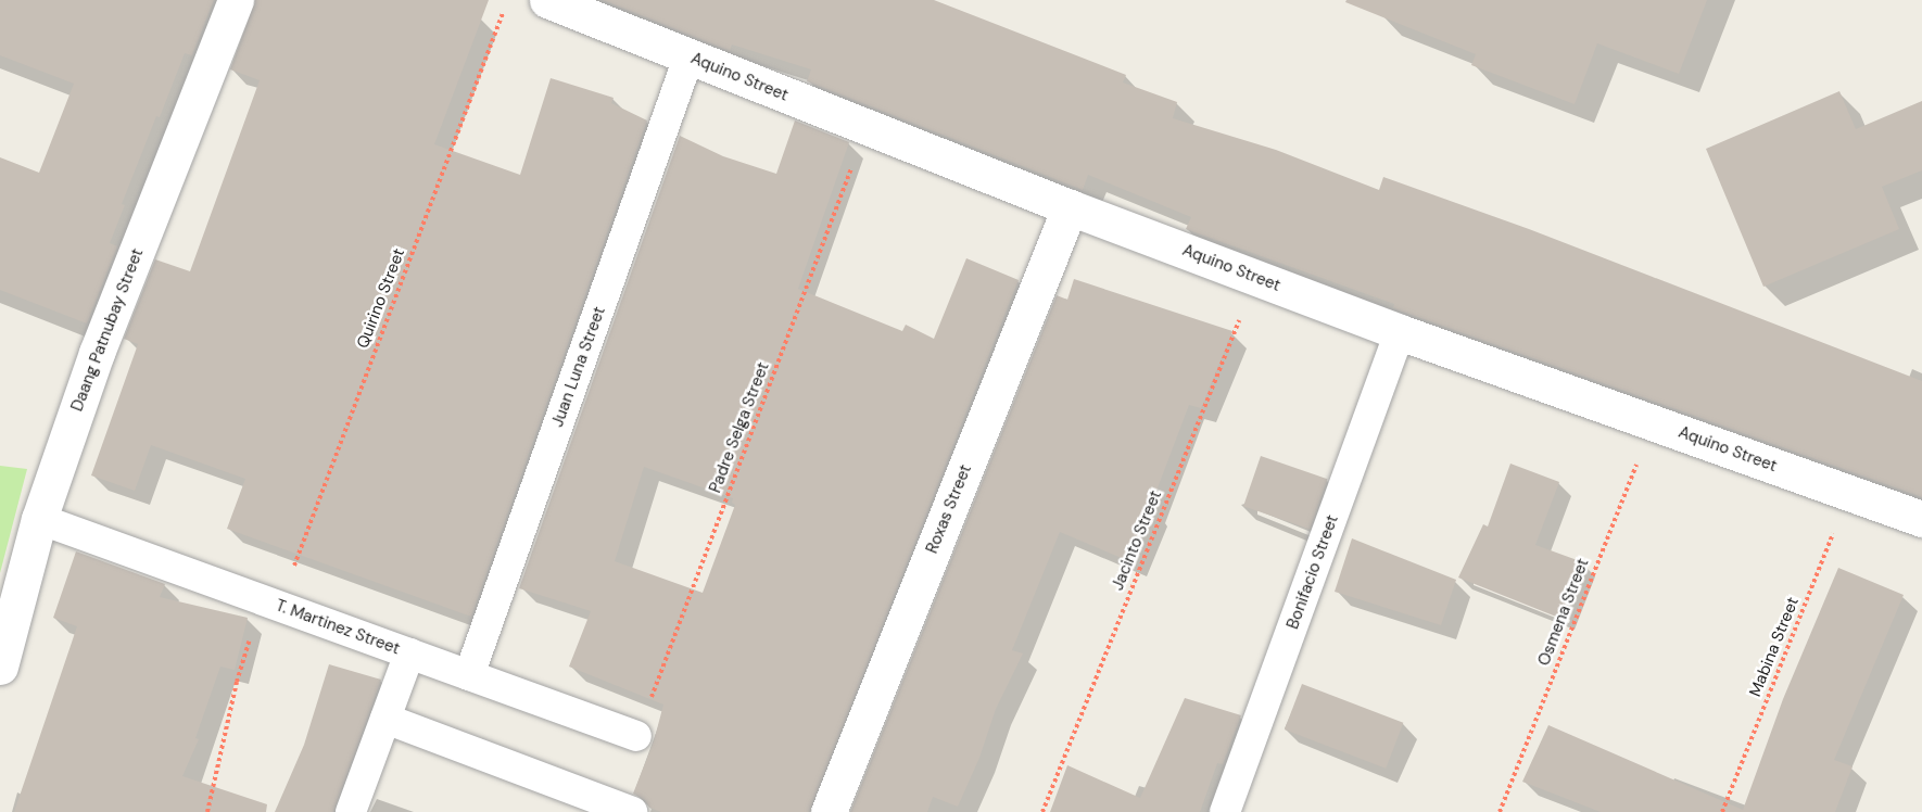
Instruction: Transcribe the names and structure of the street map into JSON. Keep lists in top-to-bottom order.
{
  "streets": {
    "street": ["Aquino Street", "Daang Patnubay Street", "Roxas Street"],
    "lane": ["Juan Luna Street", "Bonifacio Street", "T. Martinez Street"],
    "path": [
      "Quirino Street",
      "Padre Selga Street",
      "Jacinto Street",
      "Osmena Street",
      "Mabina Street"
    ]
  },
  "crossings": [
    ["Aquino Street", "Juan Luna Street"],
    ["Aquino Street", "Padre Selga Street"],
    ["Aquino Street", "Roxas Street"],
    ["Aquino Street", "Jacinto Street"],
    ["Aquino Street", "Bonifacio Street"],
    ["Aquino Street", "Osmena Street"],
    ["Aquino Street", "Mabina Street"],
    ["Quirino Street", "T. Martinez Street"],
    ["Daang Patnubay Street", "T. Martinez Street"],
    ["Juan Luna Street", "T. Martinez Street"],
    ["Padre Selga Street", "T. Martinez Street"]
  ]
}
